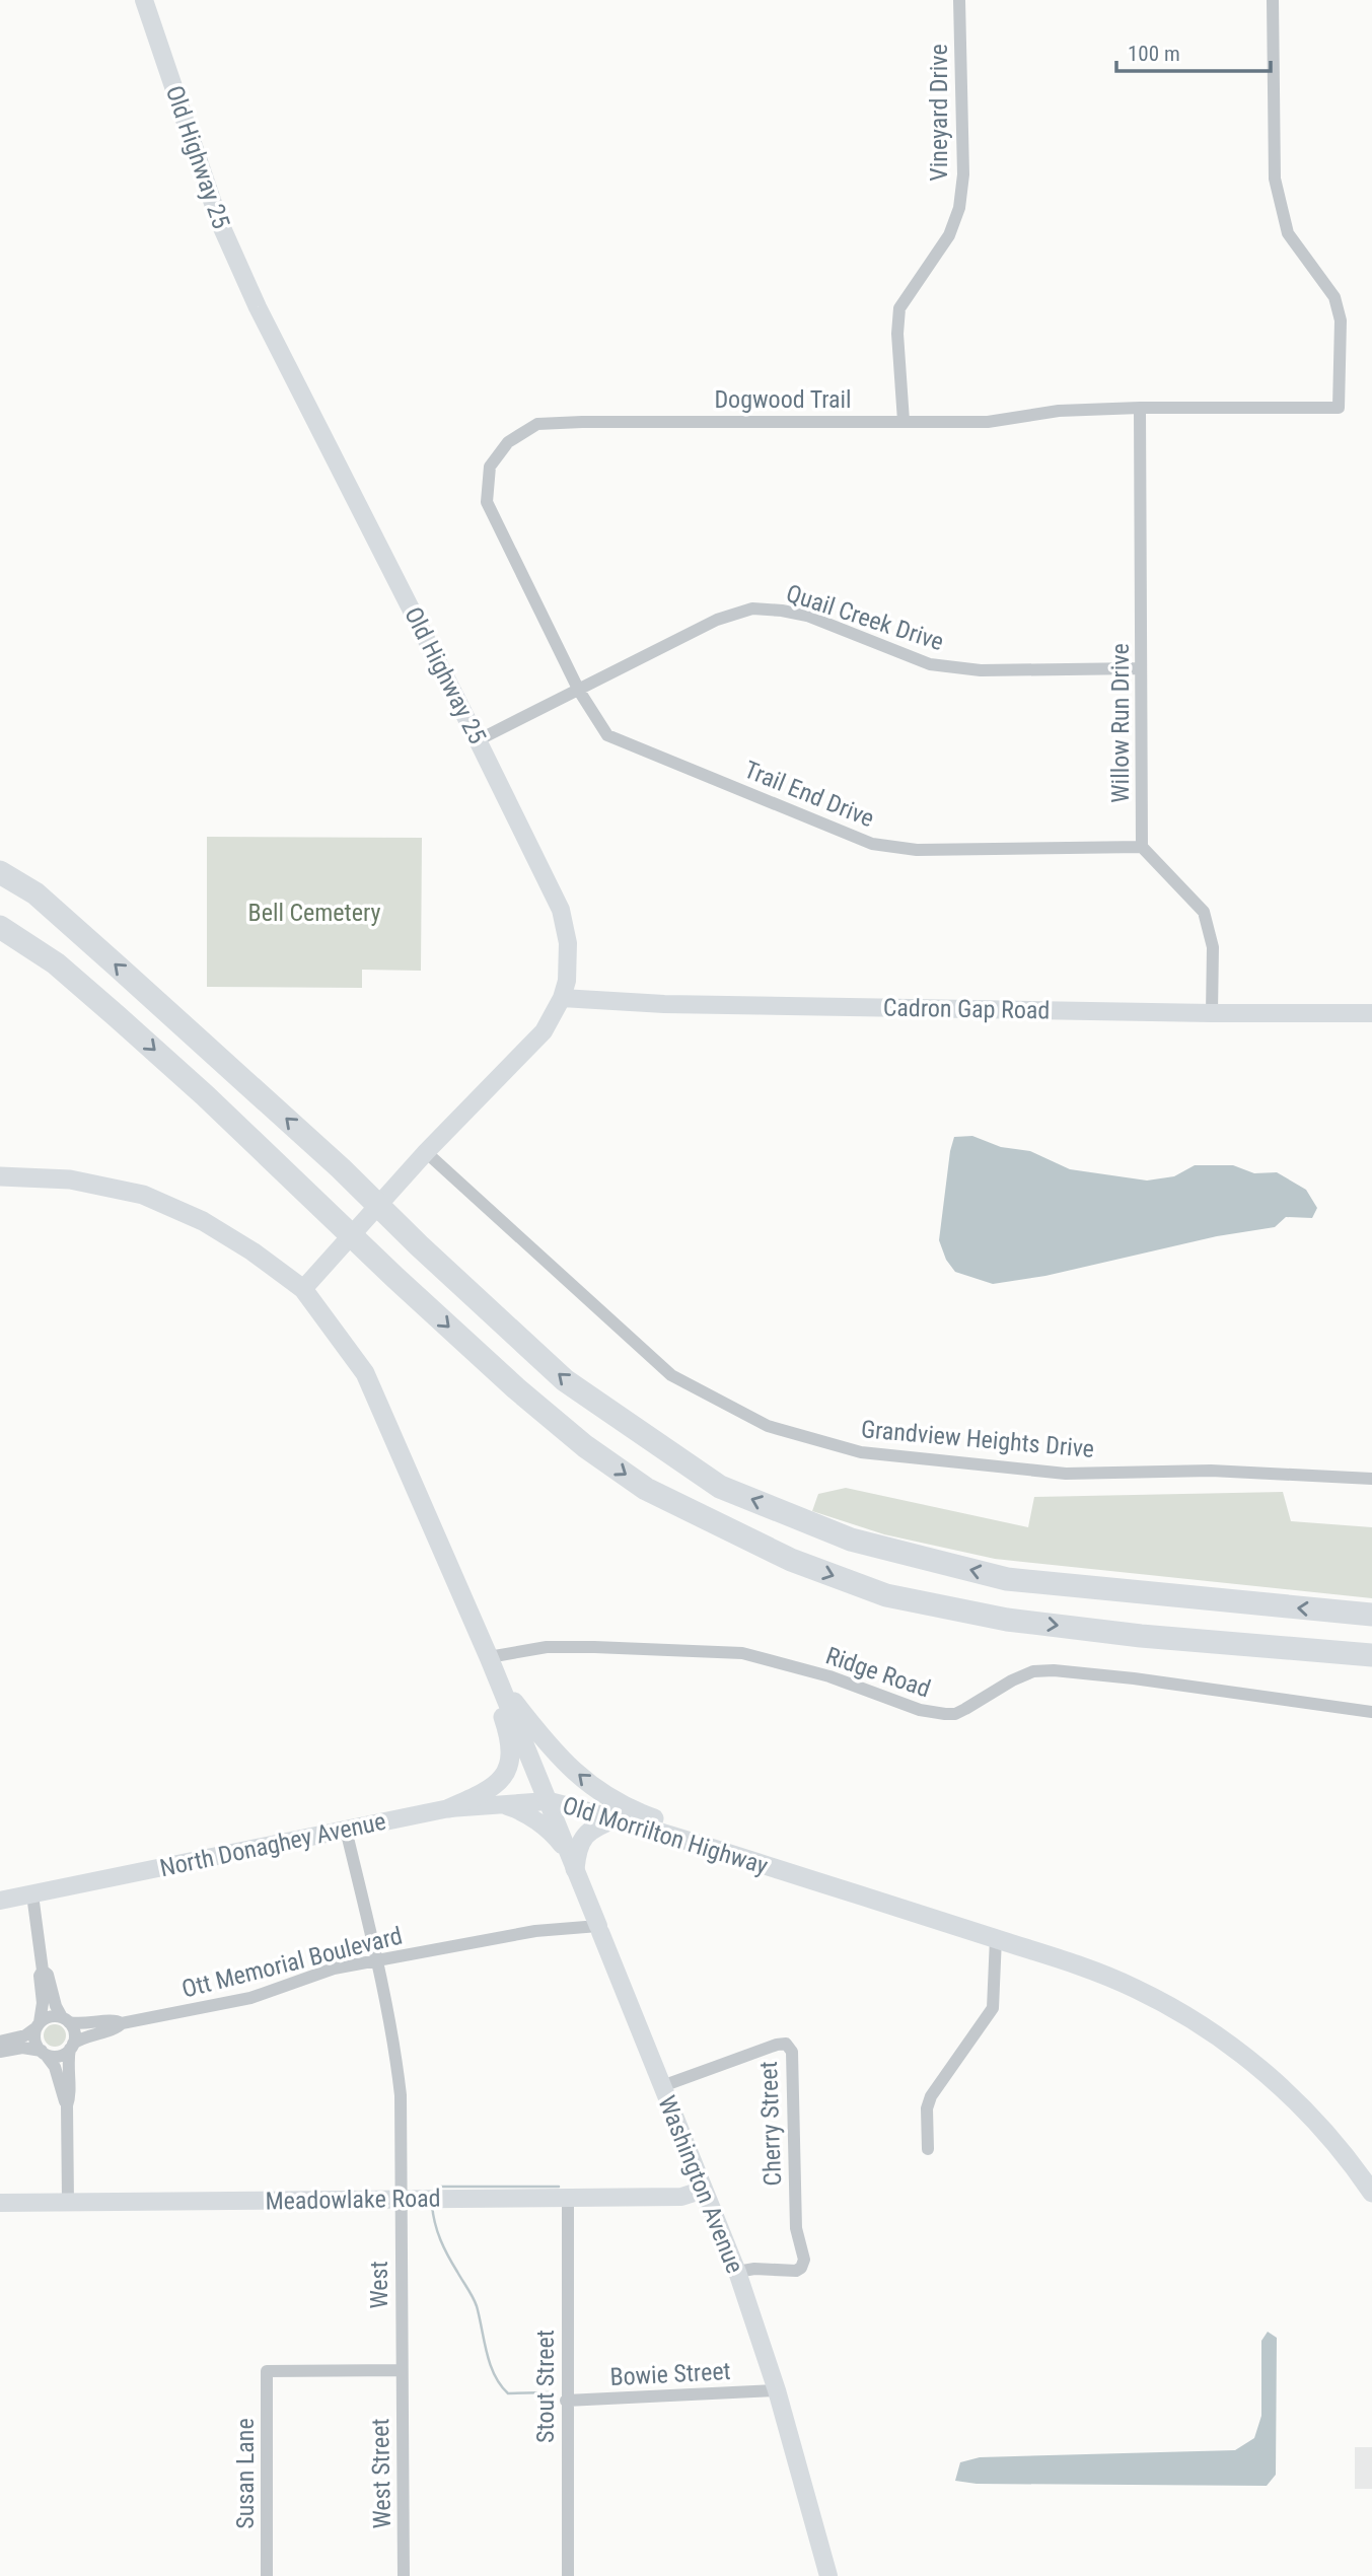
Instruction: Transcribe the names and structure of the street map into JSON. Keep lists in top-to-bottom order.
{
  "streets": {
    "main road": ["Old Morrilton Highway"],
    "street": [
      "Vineyard Drive",
      "Old Highway 25",
      "Dogwood Trail",
      "Quail Creek Drive",
      "Willow Run Drive",
      "Trail End Drive",
      "Cadron Gap Road",
      "Grandview Heights Drive",
      "Ridge Road",
      "North Donaghey Avenue",
      "Ott Memorial Boulevard",
      "Cherry Street",
      "Washington Avenue",
      "Meadowlake Road",
      "West",
      "Bowie Street",
      "Stout Street",
      "Susan Lane",
      "West Street"
    ]
  },
  "crossings": [
    ["Vineyard Drive", "Dogwood Trail"],
    ["Old Highway 25", "Quail Creek Drive"],
    ["Old Highway 25", "Cadron Gap Road"],
    ["Old Highway 25", "Grandview Heights Drive"],
    ["Old Highway 25", "Old Morrilton Highway"],
    ["Dogwood Trail", "Quail Creek Drive"],
    ["Dogwood Trail", "Willow Run Drive"],
    ["Dogwood Trail", "Trail End Drive"],
    ["Quail Creek Drive", "Willow Run Drive"],
    ["Quail Creek Drive", "Trail End Drive"],
    ["Willow Run Drive", "Trail End Drive"],
    ["Ridge Road", "Old Morrilton Highway"],
    ["Old Morrilton Highway", "North Donaghey Avenue"],
    ["Old Morrilton Highway", "Washington Avenue"],
    ["North Donaghey Avenue", "Washington Avenue"],
    ["North Donaghey Avenue", "West"],
    ["Ott Memorial Boulevard", "Washington Avenue"],
    ["Ott Memorial Boulevard", "West"],
    ["Cherry Street", "Washington Avenue"],
    ["Washington Avenue", "Meadowlake Road"],
    ["Washington Avenue", "Bowie Street"],
    ["Meadowlake Road", "West"],
    ["Meadowlake Road", "Stout Street"],
    ["West", "Susan Lane"],
    ["West", "West Street"],
    ["Bowie Street", "Stout Street"],
    ["Susan Lane", "West Street"]
  ],
  "parks": ["Bell Cemetery"],
  "scale_bar": "100 m"
}
